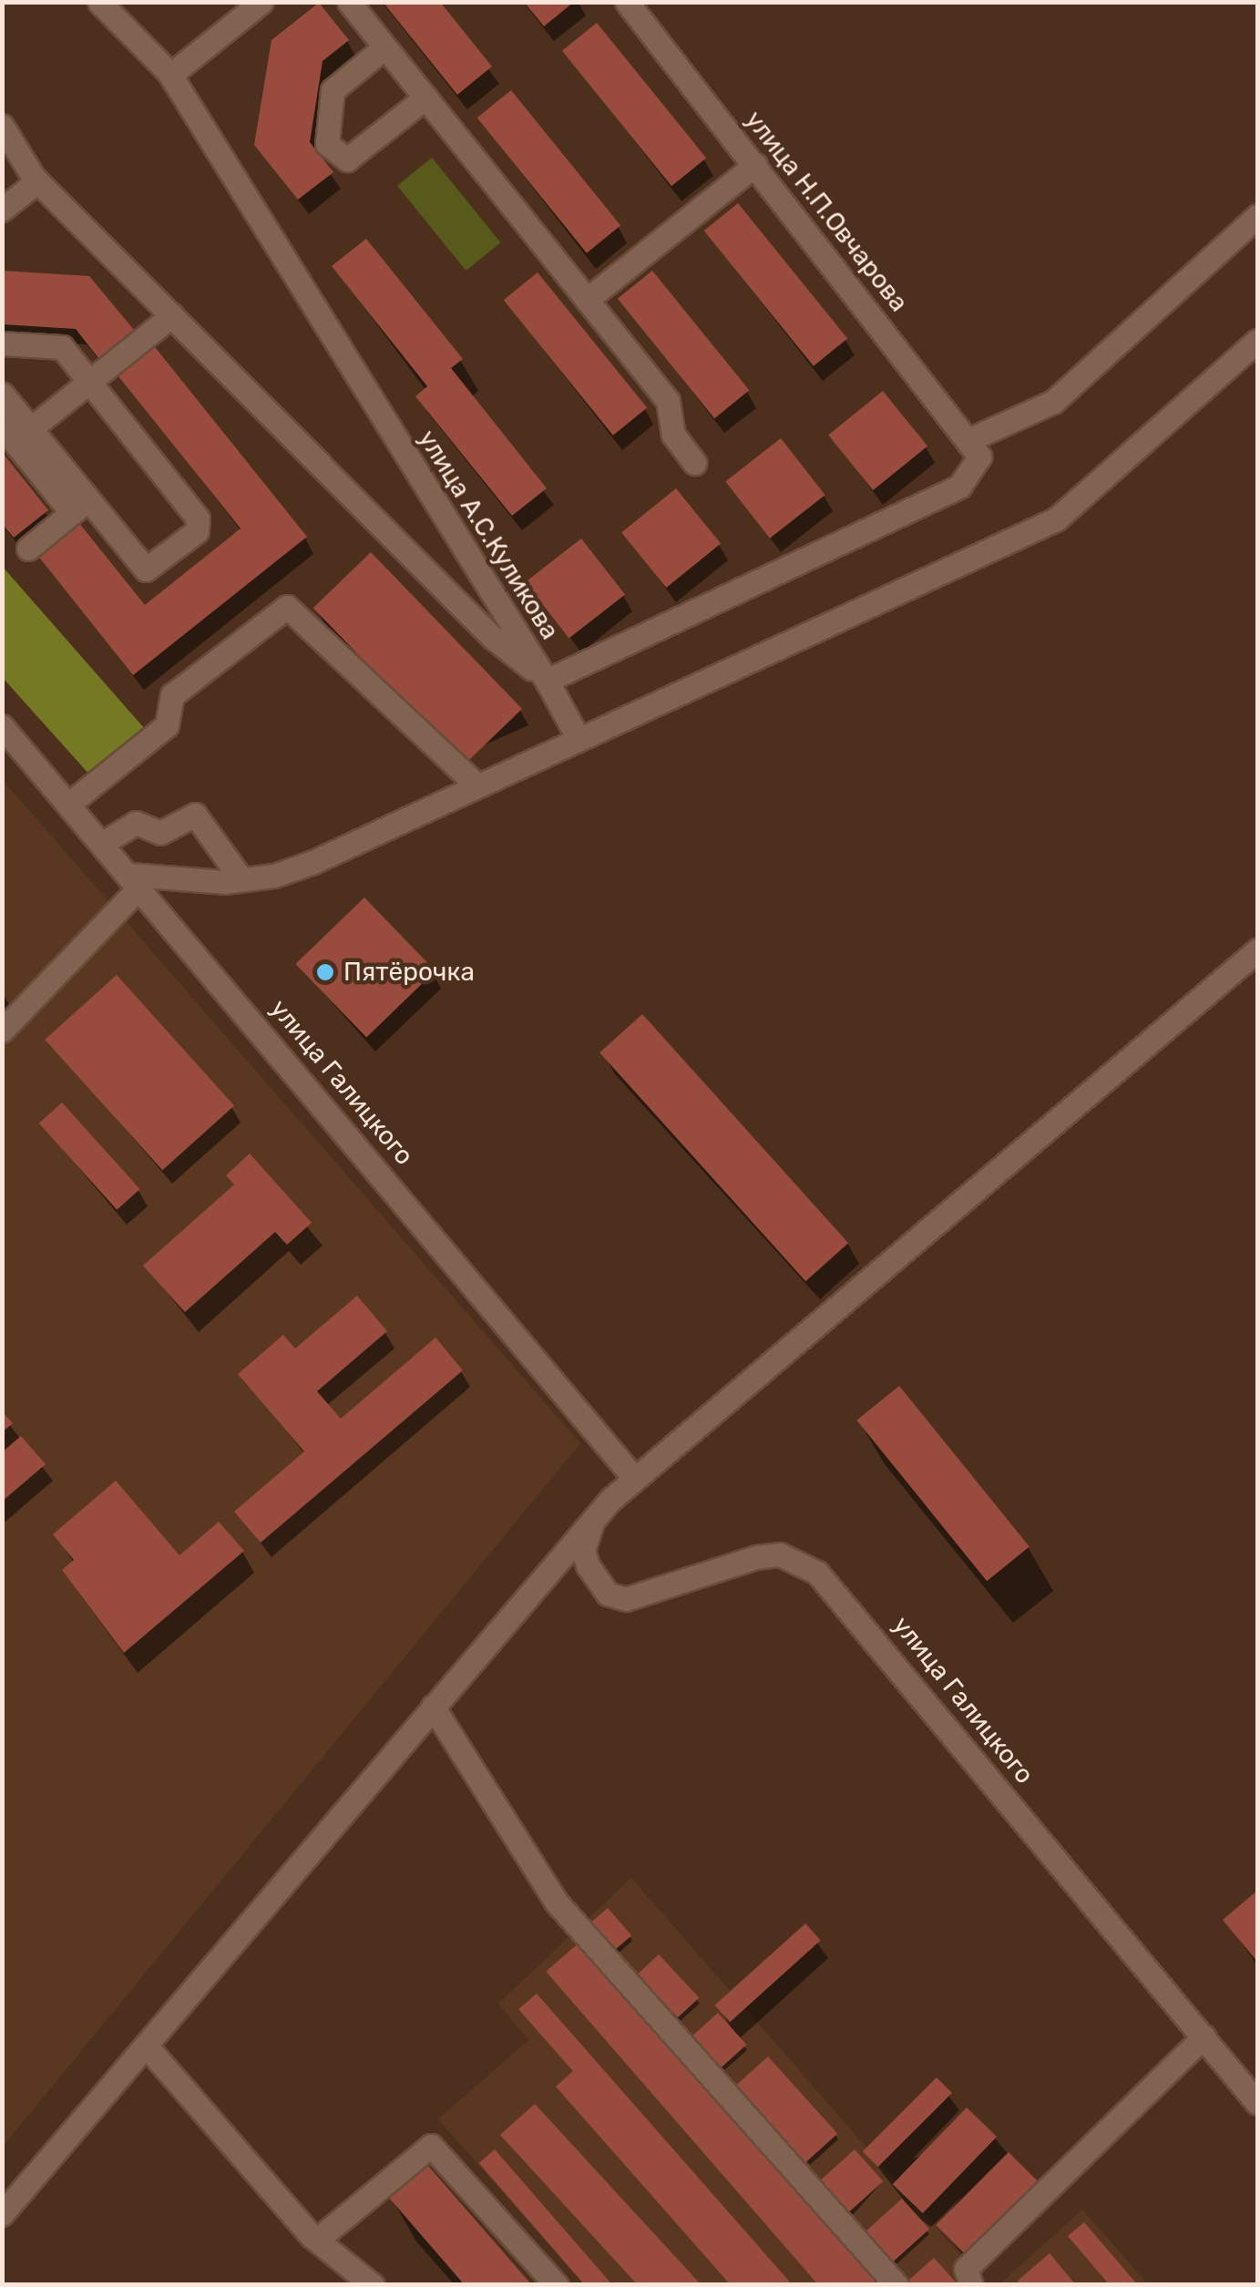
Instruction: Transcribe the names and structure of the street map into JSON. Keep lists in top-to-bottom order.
{
  "streets": {
    "street": ["улица Н.П.Овчарова", "улица А.С.Куликова", "улица Галицкого"]
  },
  "places": ["Пятёрочка"]
}
